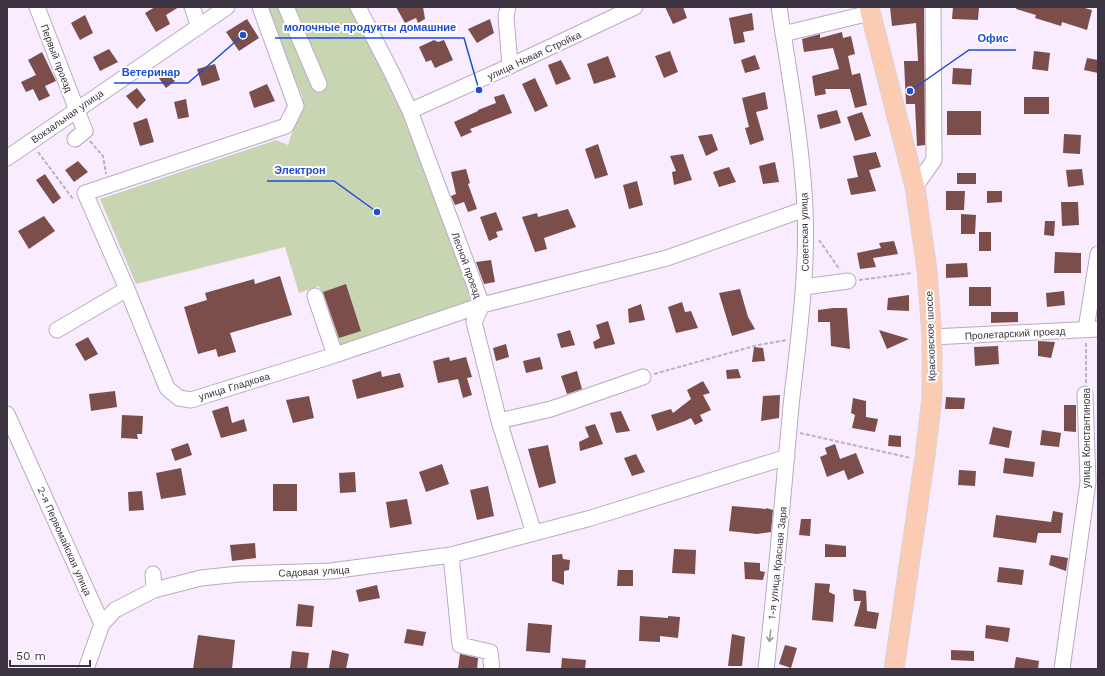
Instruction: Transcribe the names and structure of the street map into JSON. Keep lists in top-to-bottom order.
{
  "streets": {
    "main road": ["Красковское шоссе"],
    "street": [
      "улица Новая Стройка",
      "Первый проезд",
      "Вокзальная улица",
      "Советская улица",
      "Лесной проезд",
      "Пролетарский проезд",
      "улица Гладкова",
      "улица Константинова",
      "2-я Первомайская улица",
      "1-я улица Красная Заря",
      "Садовая улица"
    ]
  },
  "crossings": [
    ["улица Новая Стройка", "Лесной проезд"],
    ["Первый проезд", "Вокзальная улица"],
    ["Советская улица", "улица Гладкова"],
    ["Советская улица", "1-я улица Красная Заря"],
    ["Советская улица", "Садовая улица"],
    ["Лесной проезд", "улица Гладкова"],
    ["Лесной проезд", "Садовая улица"],
    ["Пролетарский проезд", "Красковское шоссе"],
    ["Пролетарский проезд", "улица Константинова"],
    ["2-я Первомайская улица", "Садовая улица"],
    ["1-я улица Красная Заря", "Садовая улица"]
  ],
  "one_way": ["1-я улица Красная Заря"],
  "places": [
    "Ветеринар",
    "молочные продукты домашние",
    "Офис",
    "Электрон"
  ],
  "scale_bar": "50 m"
}
